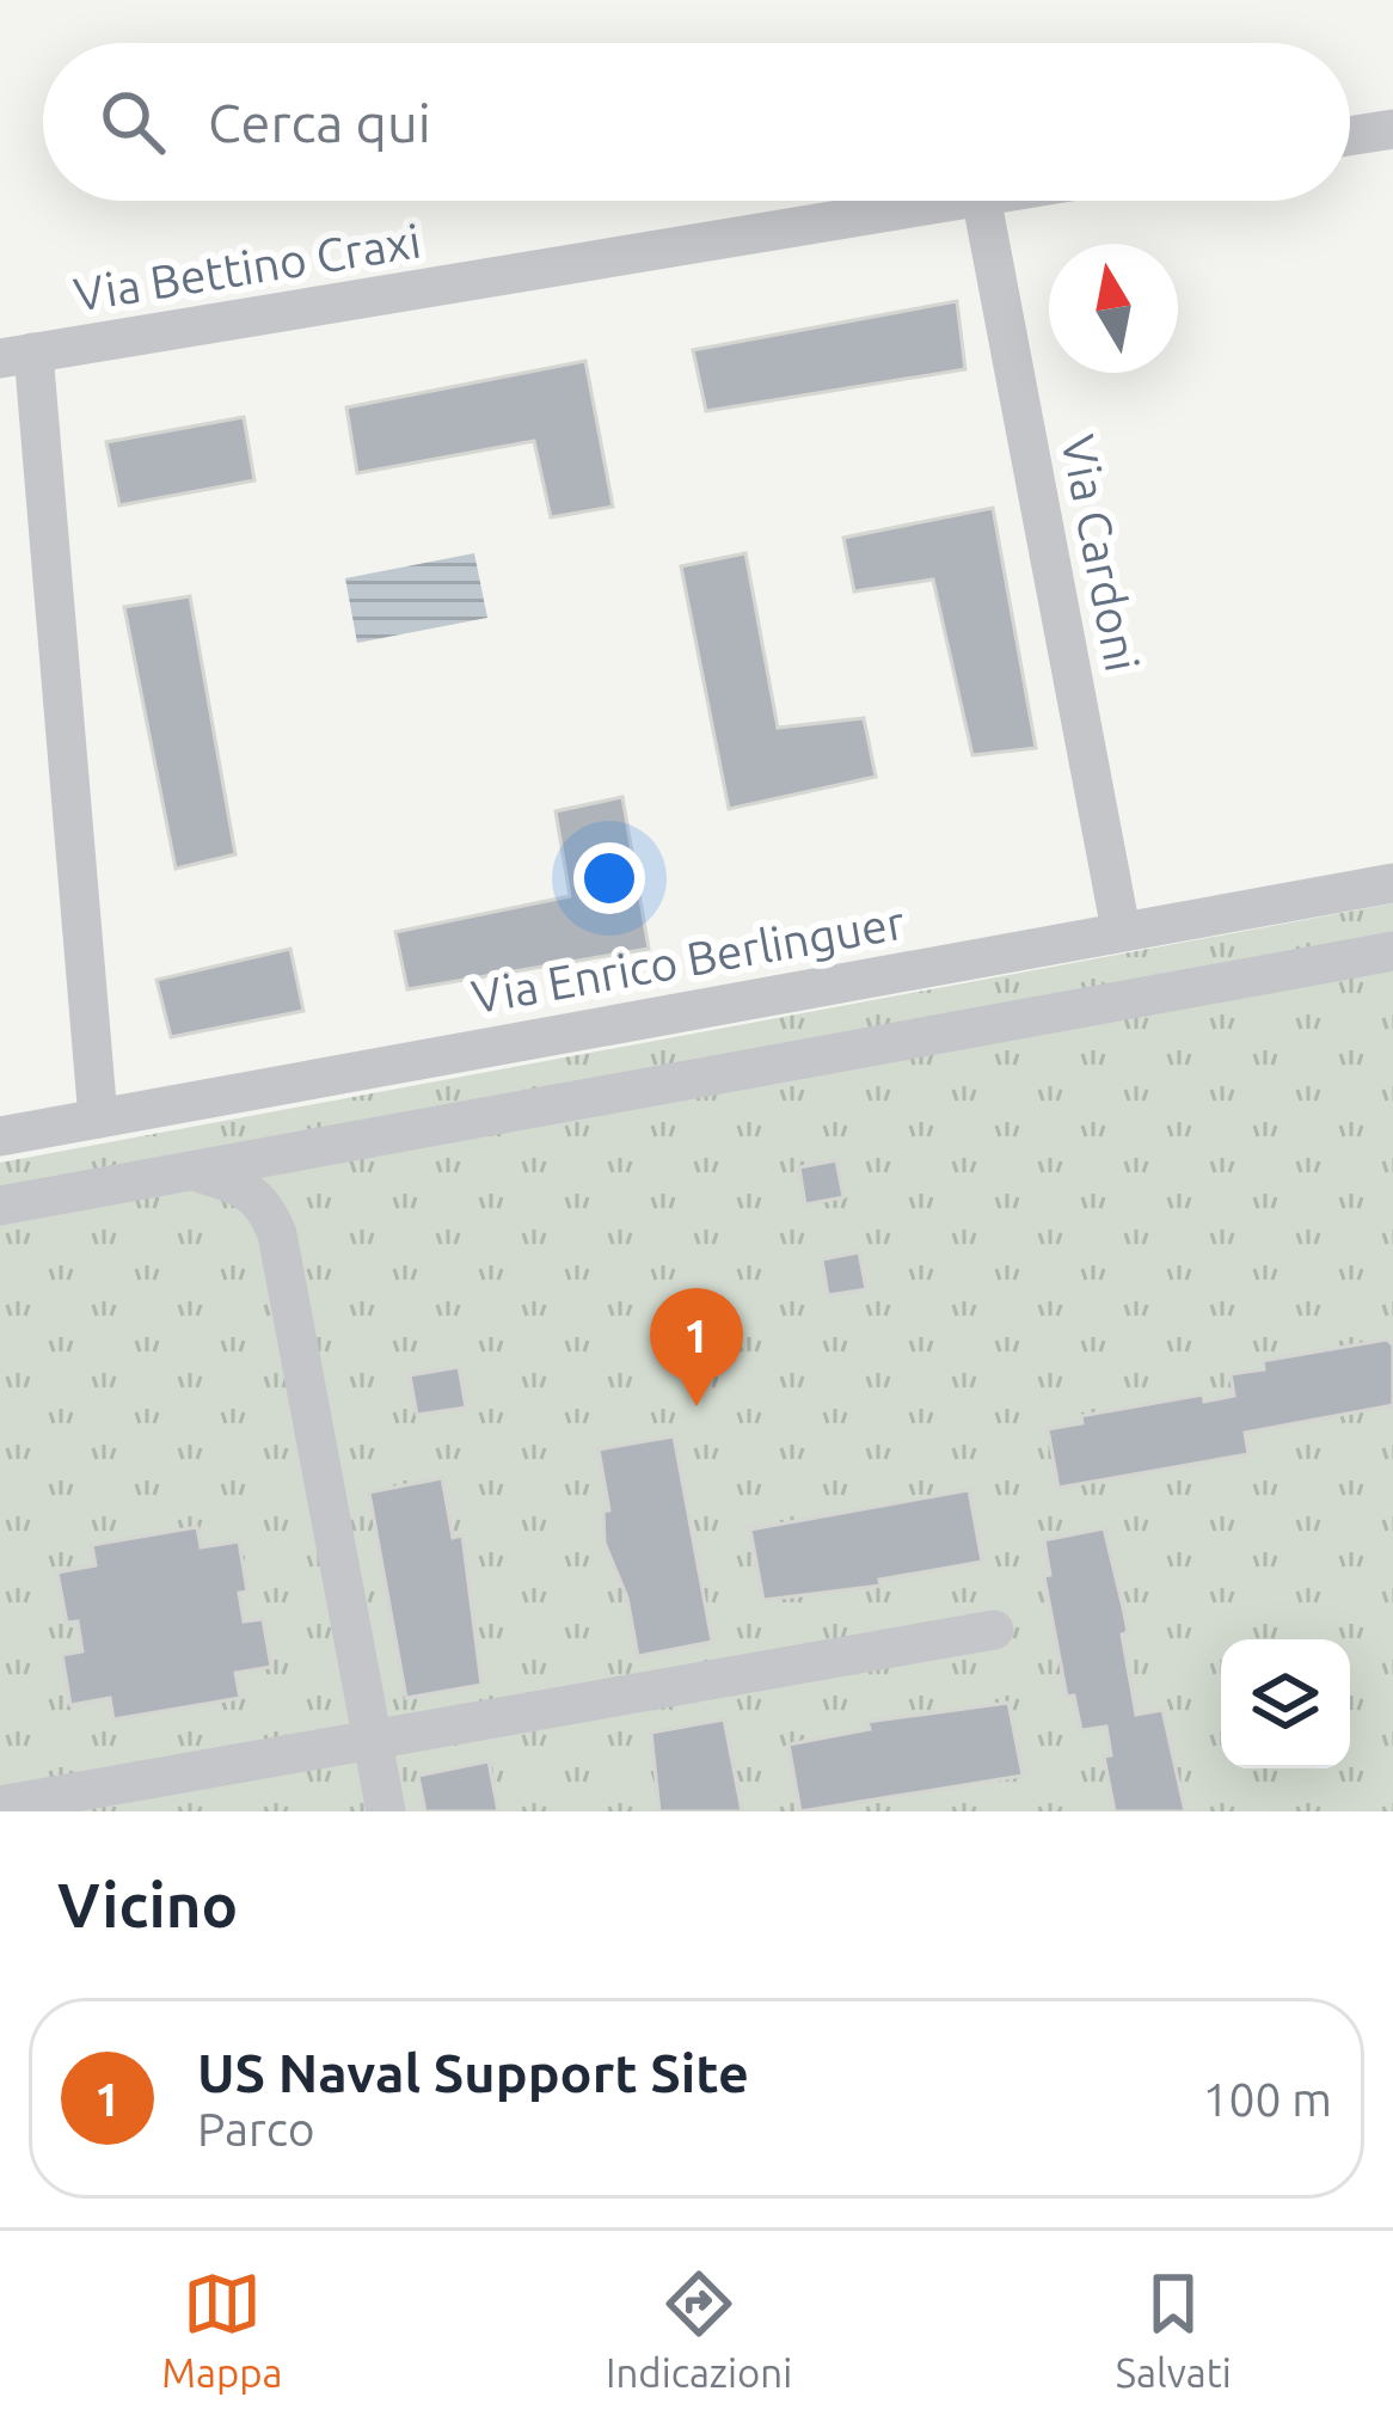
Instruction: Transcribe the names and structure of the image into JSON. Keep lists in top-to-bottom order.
{
  "streets": {
    "street": ["Via Bettino Craxi", "Via Cardoni", "Via Enrico Berlinguer"]
  },
  "crossings": [
    ["Via Cardoni", "Via Enrico Berlinguer"]
  ],
  "north": "top",
  "page": {
    "search": "Cerca qui",
    "pins": "1",
    "heading": "Vicino",
    "list": [
      {
        "mark": "1",
        "name": "US Naval Support Site",
        "note": "Parco",
        "value": "100 m"
      }
    ],
    "nav": ["Mappa", "Indicazioni", "Salvati"]
  }
}
